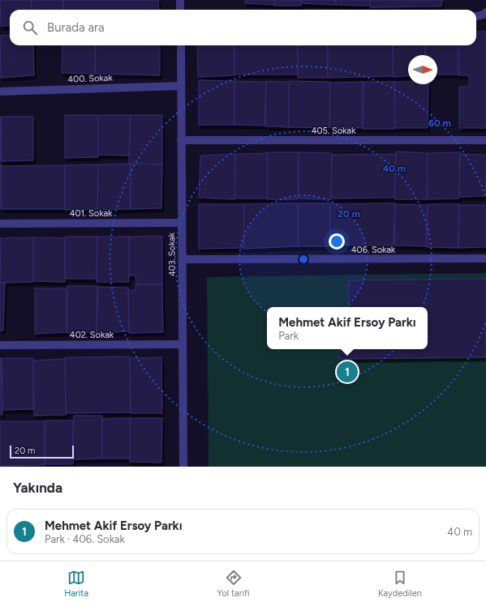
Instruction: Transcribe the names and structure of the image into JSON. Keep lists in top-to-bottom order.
{
  "streets": {
    "street": [
      "400. Sokak",
      "405. Sokak",
      "401. Sokak",
      "406. Sokak",
      "403. Sokak",
      "402. Sokak"
    ]
  },
  "crossings": [
    ["400. Sokak", "403. Sokak"],
    ["405. Sokak", "403. Sokak"],
    ["401. Sokak", "403. Sokak"],
    ["406. Sokak", "403. Sokak"],
    ["403. Sokak", "402. Sokak"]
  ],
  "scale_bar": "20 m",
  "north": "right",
  "page": {
    "search": "Burada ara",
    "popup": ["Mehmet Akif Ersoy Parkı", "Park"],
    "pins": "1",
    "scale": "20 m",
    "heading": "Yakında",
    "list": [
      {
        "mark": "1",
        "name": "Mehmet Akif Ersoy Parkı",
        "note": "Park · 406. Sokak",
        "value": "40 m"
      }
    ],
    "nav": ["Harita", "Yol tarifi", "Kaydedilen"]
  },
  "rings": ["60 m", "40 m", "20 m"]
}
